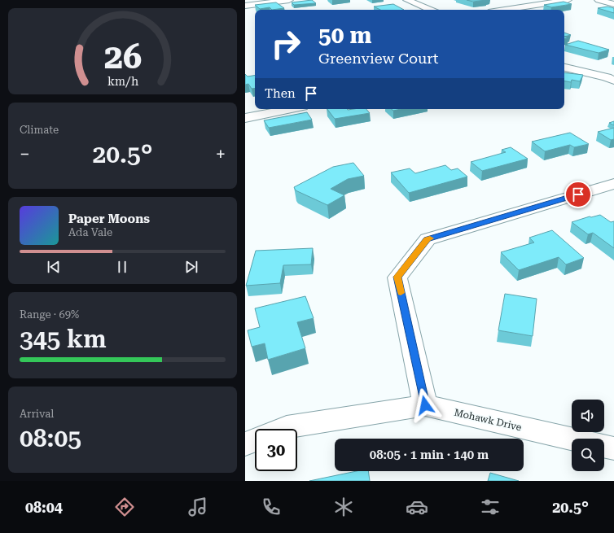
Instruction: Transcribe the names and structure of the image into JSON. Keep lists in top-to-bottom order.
{
  "streets": {
    "street": ["Mohawk Drive"]
  },
  "page": {
    "turn": ["50 m", "Greenview Court"],
    "then": "Then",
    "tile": [
      "Climate",
      ["Range · 69%", "345 km"],
      ["Arrival", "08:05"]
    ],
    "heat": ["−", "20.5°", "+"],
    "song": ["Paper Moons", "Ada Vale"],
    "limit": "30",
    "trip": "08:05 · 1 min · 140 m",
    "tabs": ["08:04", "20.5°"],
    "gauge": ["26", "km/h"]
  }
}
